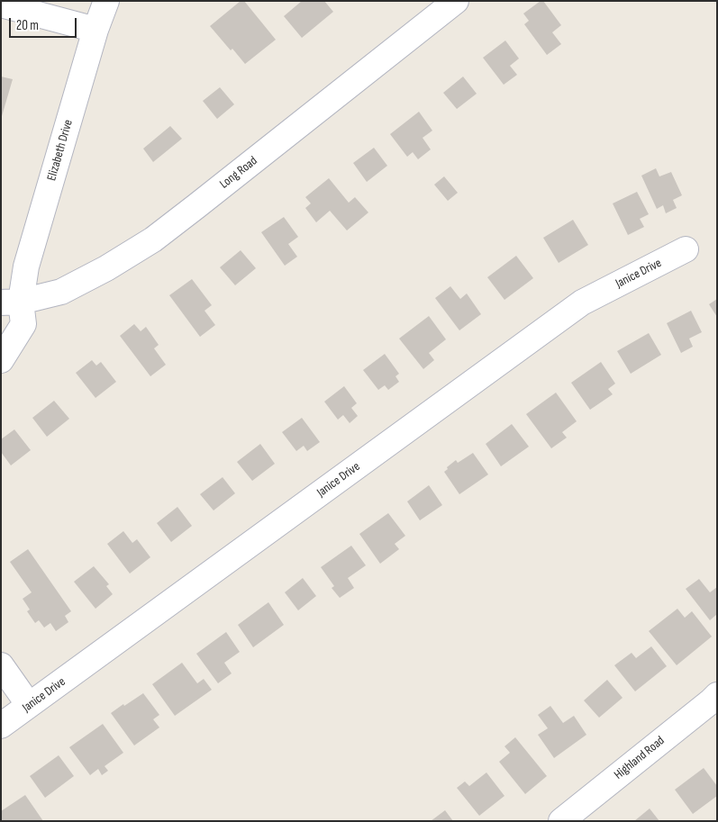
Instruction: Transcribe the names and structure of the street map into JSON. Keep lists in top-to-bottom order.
{
  "streets": {
    "street": [
      "Elizabeth Drive",
      "Long Road",
      "Janice Drive",
      "Highland Road"
    ]
  },
  "crossings": [
    ["Elizabeth Drive", "Long Road"]
  ],
  "scale_bar": "20 m"
}
